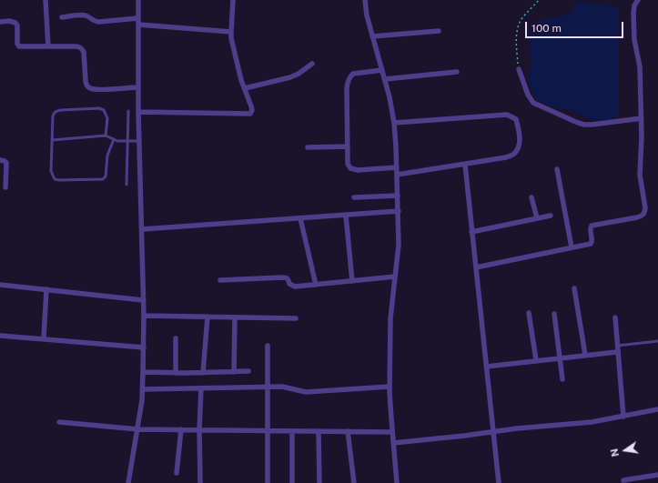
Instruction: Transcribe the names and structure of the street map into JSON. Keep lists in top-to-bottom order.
{
  "scale_bar": "100 m",
  "north": "left"
}
